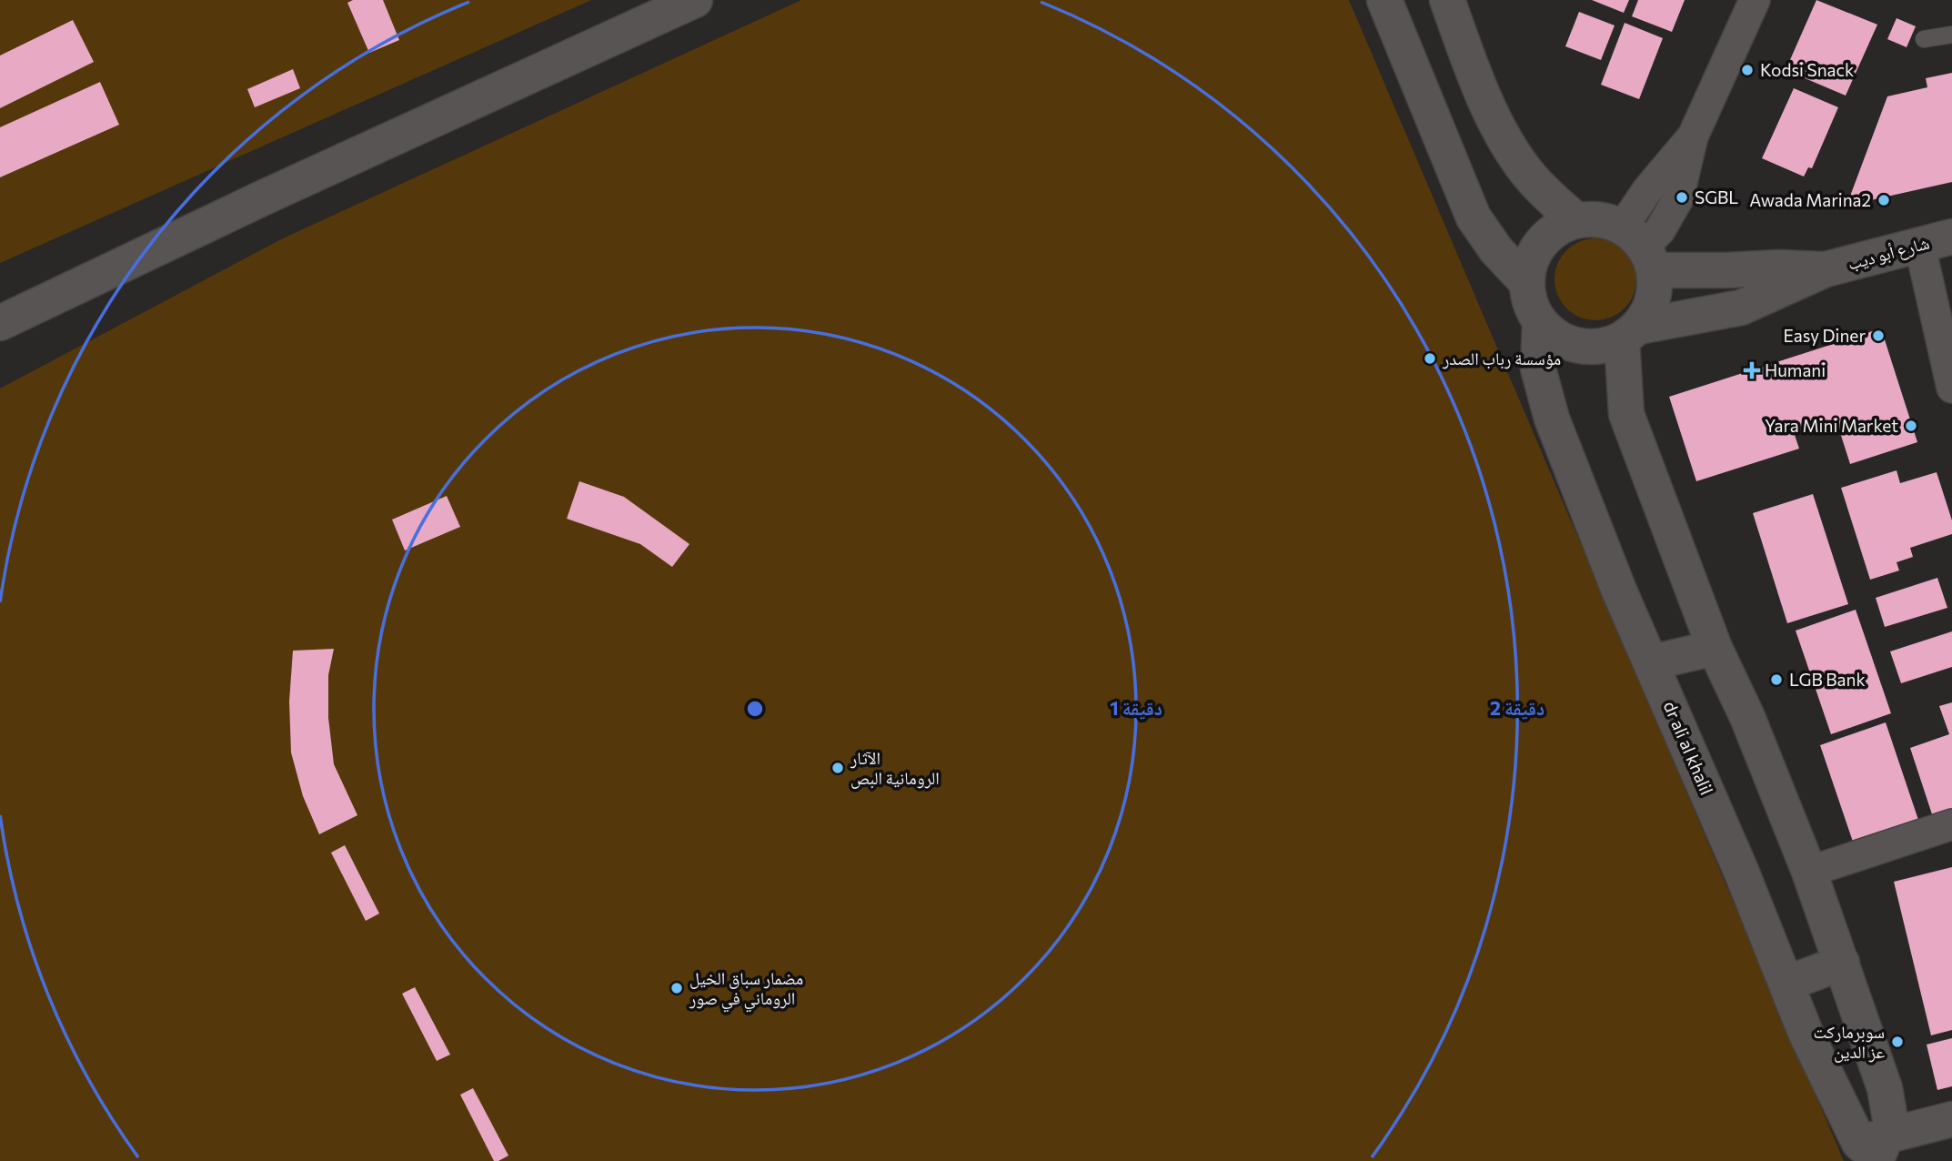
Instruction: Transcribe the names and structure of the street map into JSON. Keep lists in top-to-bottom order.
{
  "streets": {
    "main road": ["شارع أبو ديب", "dr ali al khalil"]
  },
  "places": {
    "other": [
      "Kodsi Snack",
      "SGBL",
      "Awada Marina2",
      "Easy Diner",
      "مؤسسة رباب الصدر",
      "Yara Mini Market",
      "LGB Bank",
      "الآثار الرومانية البص",
      "مضمار سباق الخيل الروماني في صور",
      "سوبرماركت عز الدين"
    ],
    "health": ["Humani"]
  },
  "rings": ["1 دقيقة", "2 دقيقة"]
}
